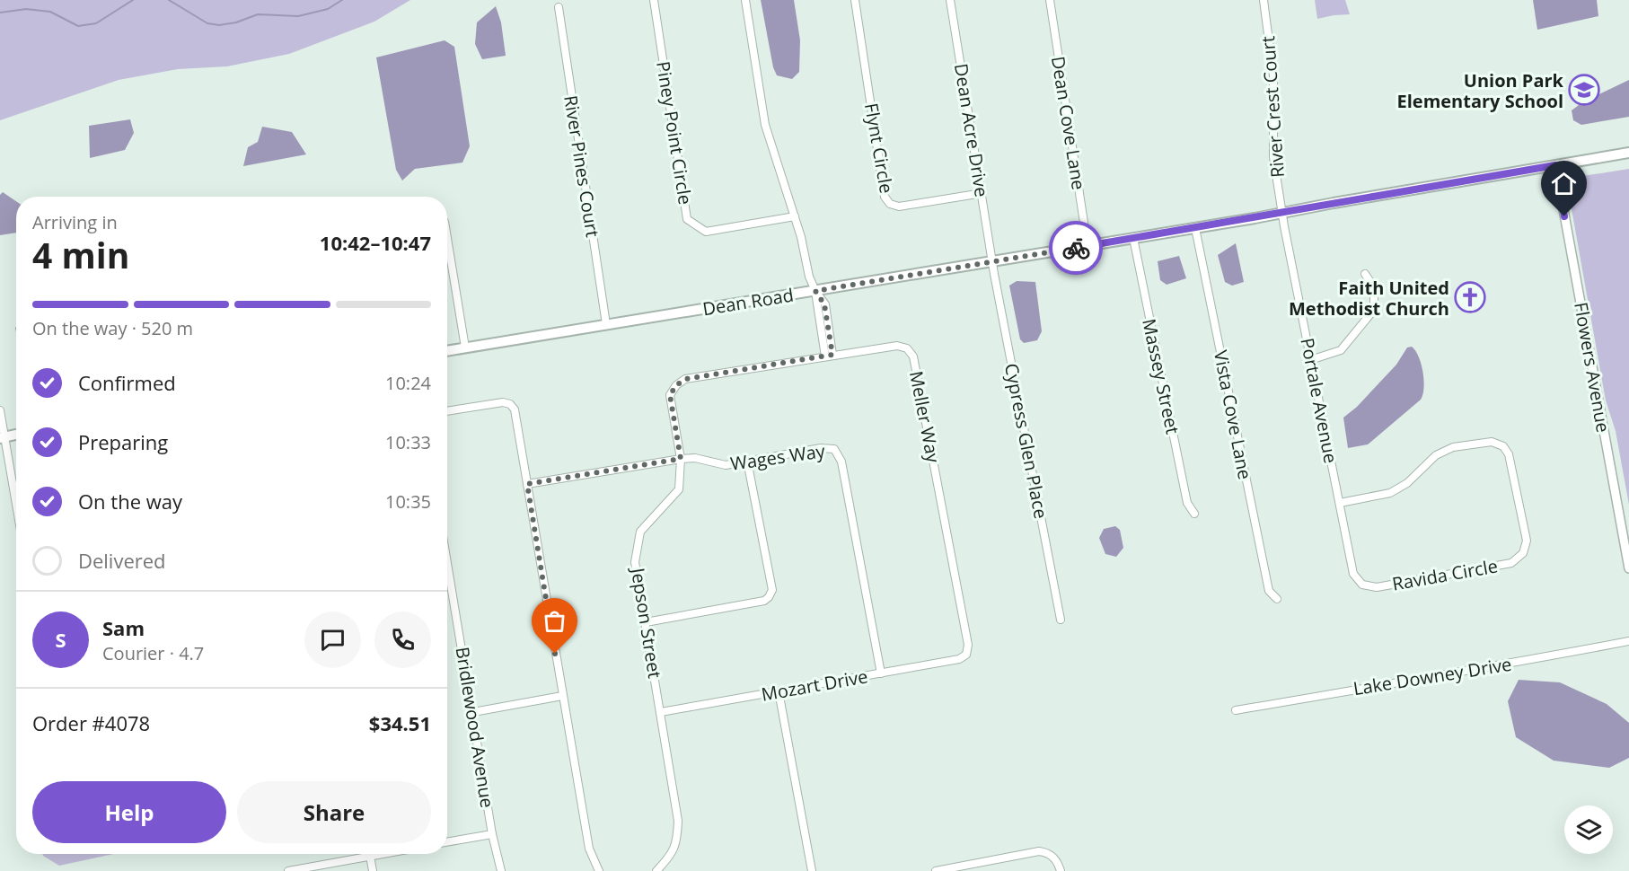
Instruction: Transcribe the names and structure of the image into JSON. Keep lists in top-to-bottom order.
{
  "streets": {
    "main road": ["Dean Road"],
    "street": [
      "River Crest Court",
      "Dean Cove Lane",
      "Dean Acre Drive",
      "Piney Point Circle",
      "Flynt Circle",
      "River Pines Court",
      "Flowers Avenue",
      "Massey Street",
      "Portale Avenue",
      "Vista Cove Lane",
      "Meller Way",
      "Cypress Glen Place",
      "Wages Way",
      "Ravida Circle",
      "Jepson Street",
      "Lake Downey Drive",
      "Mozart Drive",
      "Bridlewood Avenue"
    ]
  },
  "crossings": [
    ["River Crest Court", "Dean Road"],
    ["River Crest Court", "Portale Avenue"],
    ["Dean Cove Lane", "Dean Road"],
    ["Dean Acre Drive", "Flynt Circle"],
    ["Dean Acre Drive", "Dean Road"],
    ["Dean Acre Drive", "Cypress Glen Place"],
    ["River Pines Court", "Dean Road"],
    ["Dean Road", "Flowers Avenue"],
    ["Dean Road", "Massey Street"],
    ["Dean Road", "Portale Avenue"],
    ["Dean Road", "Vista Cove Lane"],
    ["Dean Road", "Cypress Glen Place"],
    ["Portale Avenue", "Ravida Circle"],
    ["Meller Way", "Jepson Street"],
    ["Meller Way", "Mozart Drive"],
    ["Wages Way", "Jepson Street"],
    ["Wages Way", "Mozart Drive"],
    ["Jepson Street", "Mozart Drive"]
  ],
  "places": {
    "school or university": ["Union Park Elementary School"],
    "church": ["Faith United Methodist Church"]
  },
  "page": {
    "heading": ["4 min", "Arriving in", "10:42–10:47"],
    "panel": [
      "Sam",
      "Courier · 4.7",
      "Order #4078",
      "$34.51"
    ],
    "bar": "On the way · 520 m",
    "list": [
      ["Confirmed", "10:24"],
      ["Preparing", "10:33"],
      ["On the way", "10:35"],
      "Delivered"
    ],
    "round": "S",
    "buttons": ["Help", "Share"]
  }
}
